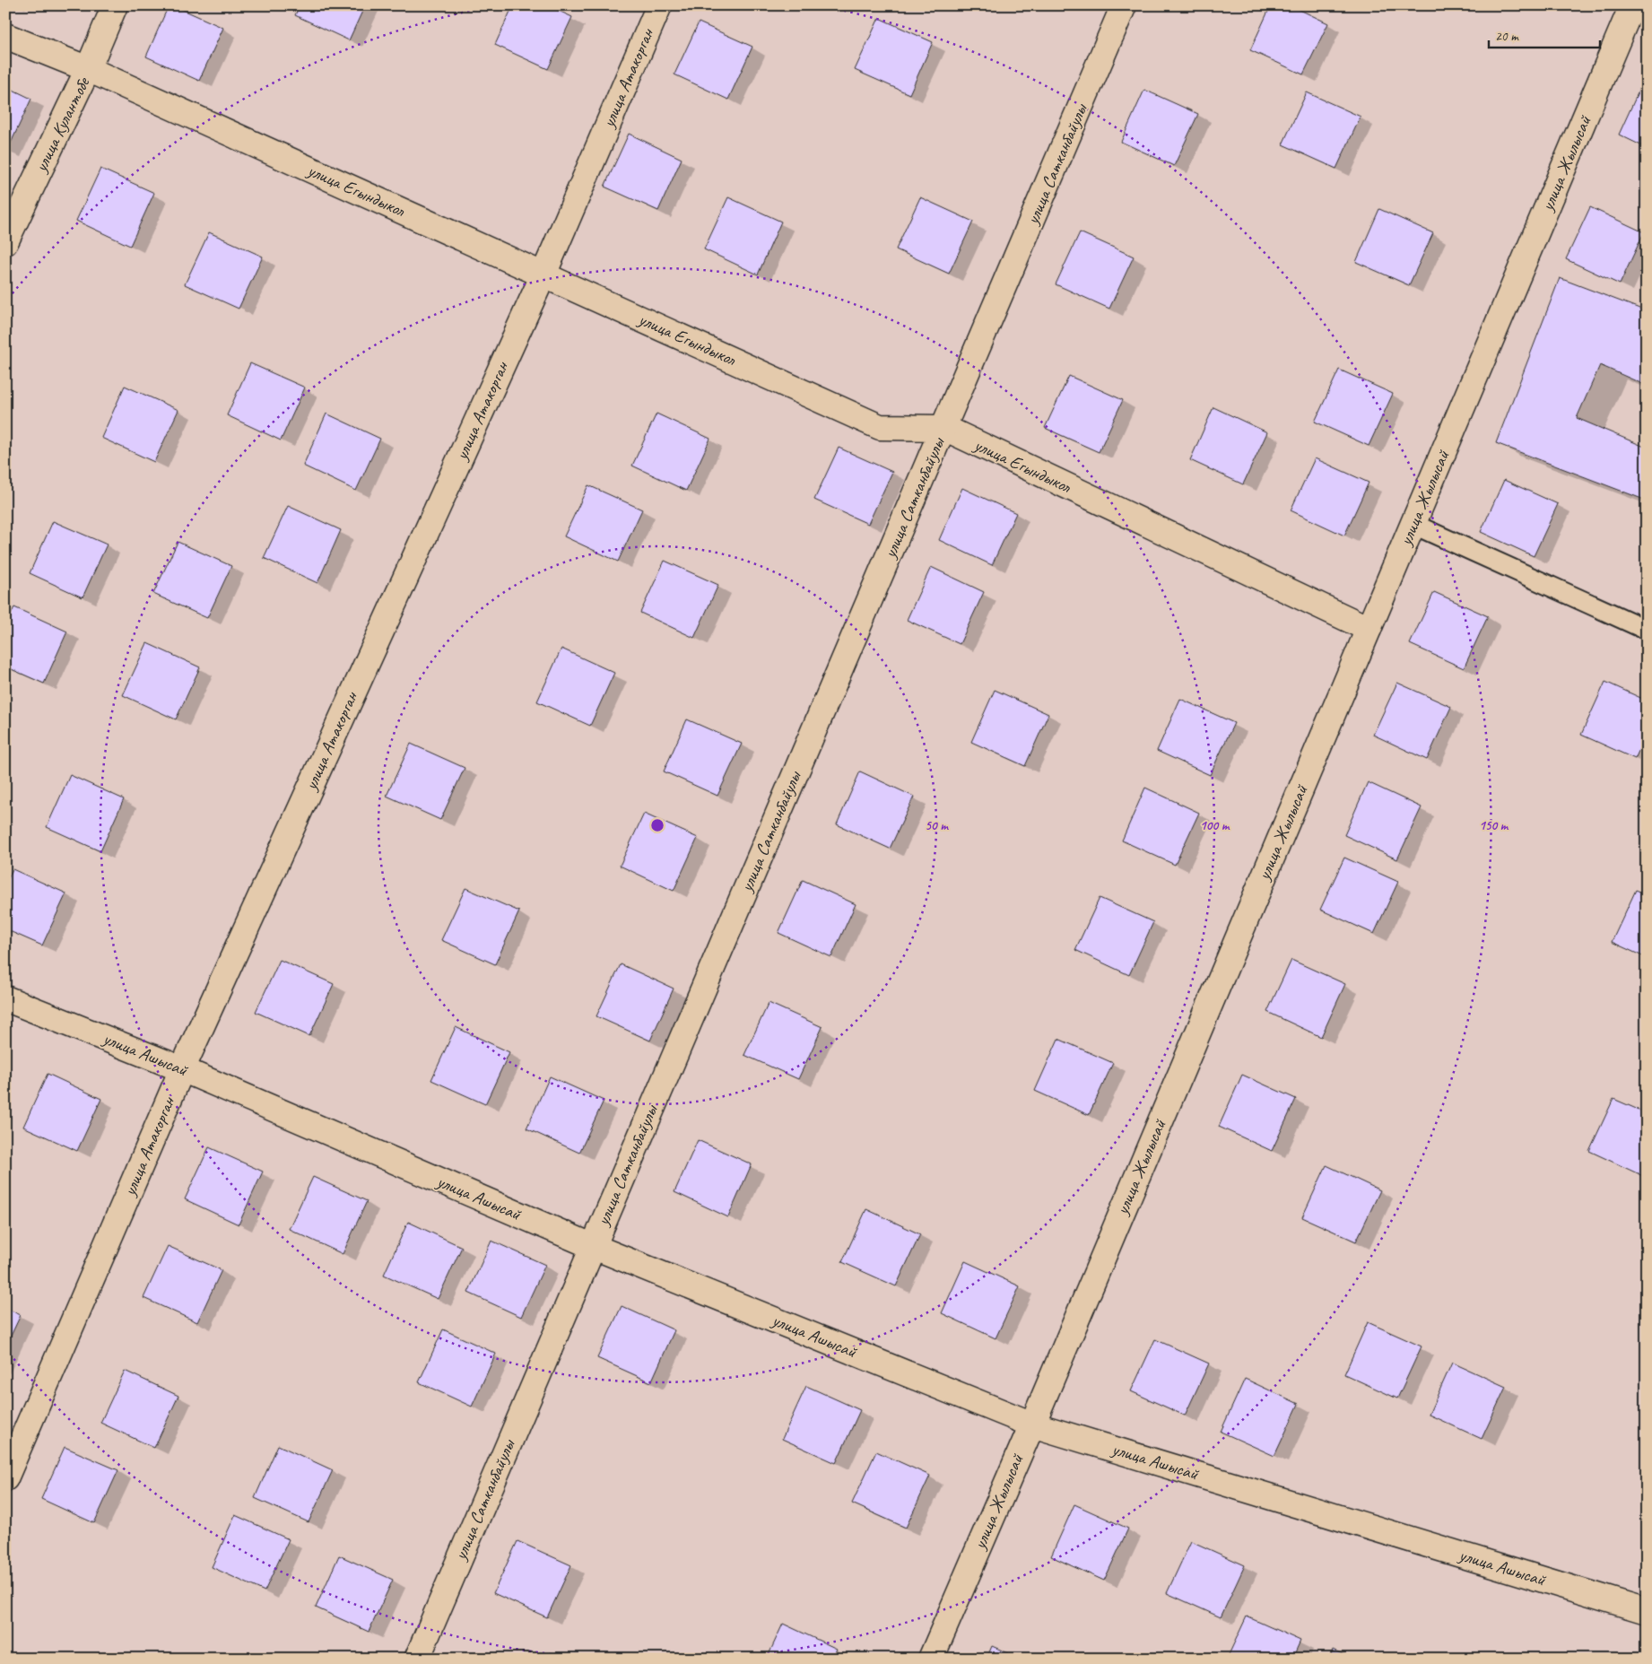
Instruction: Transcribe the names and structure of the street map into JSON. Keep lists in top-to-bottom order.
{
  "streets": {
    "street": [
      "улица Атакорган",
      "улица Кулантобе",
      "улица Жылысай",
      "улица Сатканбайулы",
      "улица Егындыкол",
      "улица Ашысай"
    ]
  },
  "crossings": [
    ["улица Атакорган", "улица Егындыкол"],
    ["улица Атакорган", "улица Ашысай"],
    ["улица Кулантобе", "улица Егындыкол"],
    ["улица Жылысай", "улица Егындыкол"],
    ["улица Жылысай", "улица Ашысай"],
    ["улица Сатканбайулы", "улица Егындыкол"],
    ["улица Сатканбайулы", "улица Ашысай"]
  ],
  "scale_bar": "20 m",
  "rings": ["50 m", "100 m", "150 m"]
}
